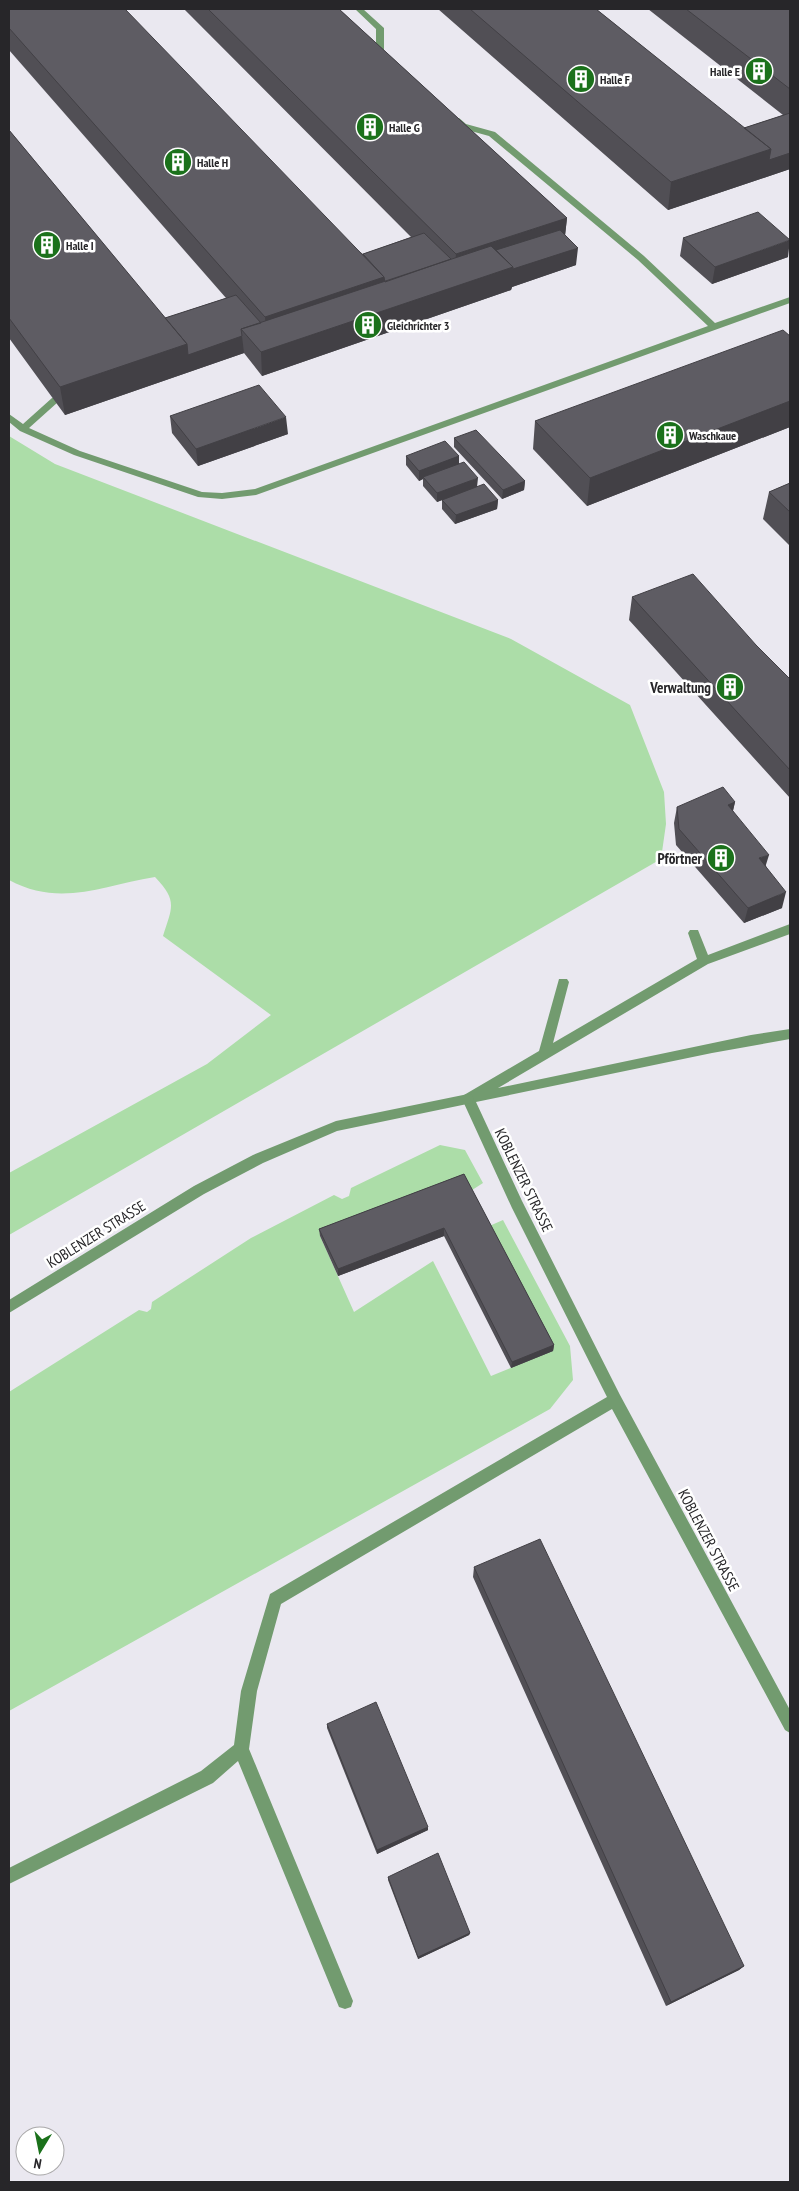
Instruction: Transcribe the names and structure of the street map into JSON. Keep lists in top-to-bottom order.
{
  "streets": {
    "street": ["KOBLENZER STRASSE"]
  },
  "places": {
    "building": [
      "Halle E",
      "Halle F",
      "Halle G",
      "Halle H",
      "Halle I",
      "Gleichrichter 3",
      "Waschkaue",
      "Verwaltung",
      "Pförtner"
    ]
  },
  "north": "bottom"
}
